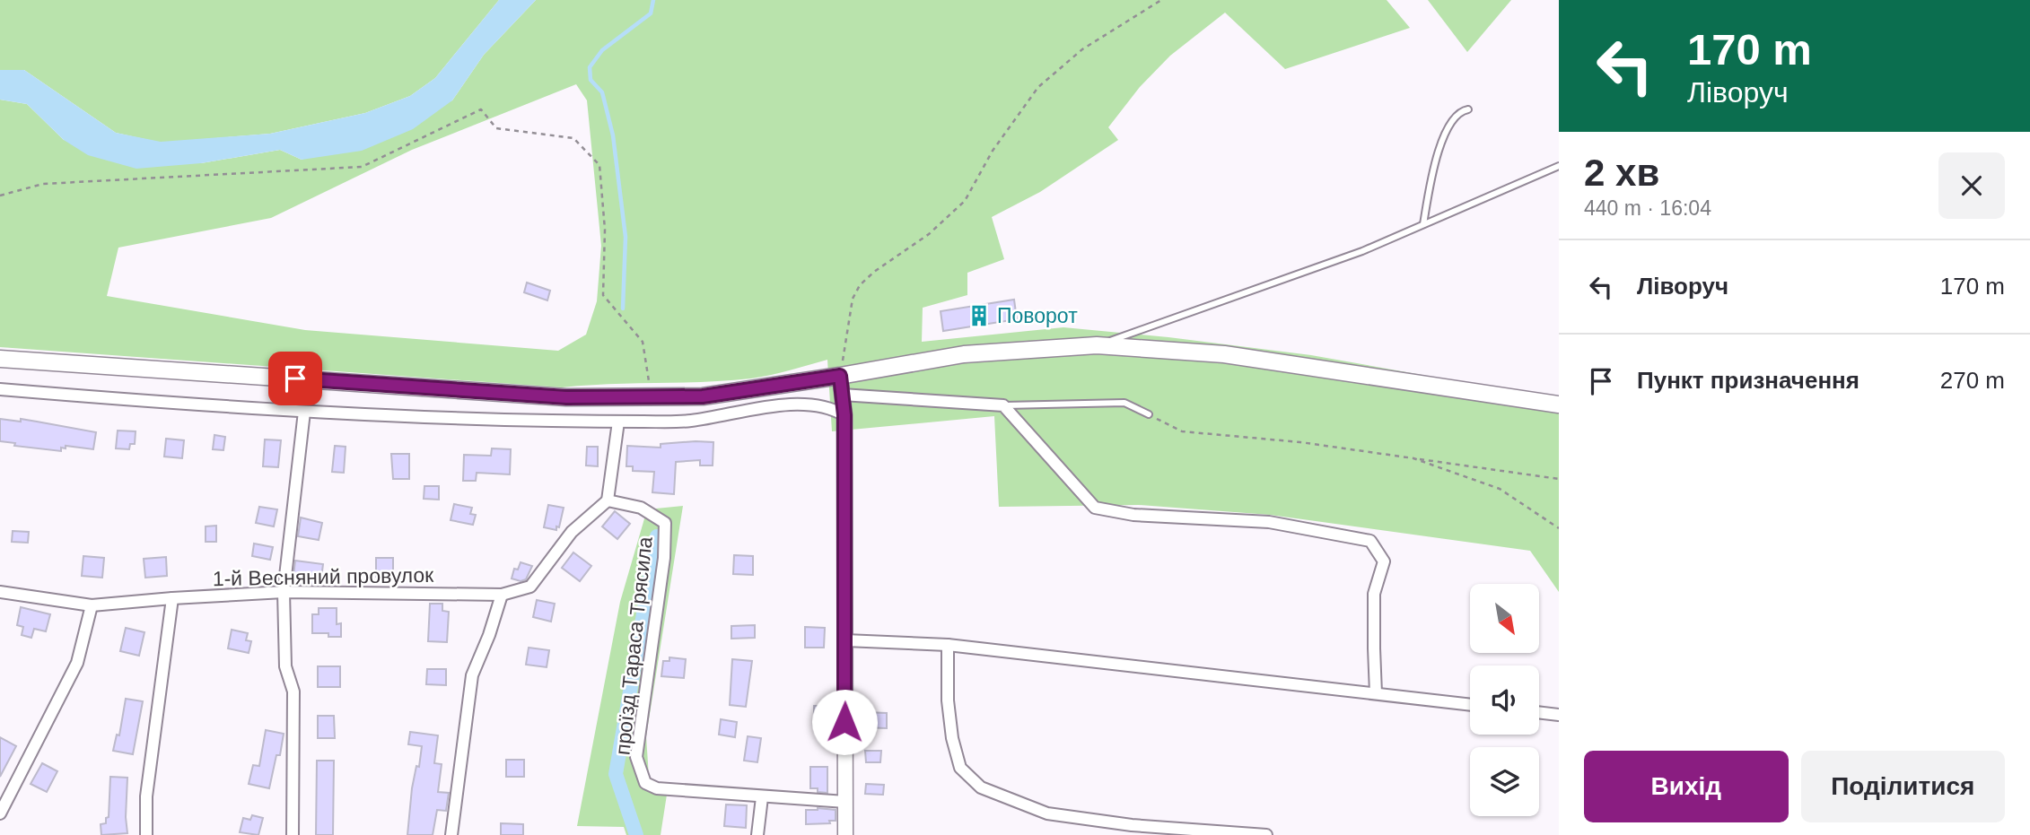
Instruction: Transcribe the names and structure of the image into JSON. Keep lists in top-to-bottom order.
{
  "streets": {
    "street": ["1-й Весняний провулок", "проїзд Тараса Трясила"]
  },
  "crossings": [
    ["1-й Весняний провулок", "проїзд Тараса Трясила"]
  ],
  "places": {
    "building": ["Поворот"]
  },
  "north": "bottom right",
  "page": {
    "turn": ["170 m", "Ліворуч"],
    "heading": ["2 хв", "440 m · 16:04"],
    "list": [
      {
        "name": "Ліворуч",
        "value": "170 m"
      },
      {
        "name": "Пункт призначення",
        "value": "270 m"
      }
    ],
    "buttons": ["Вихід", "Поділитися"]
  }
}
